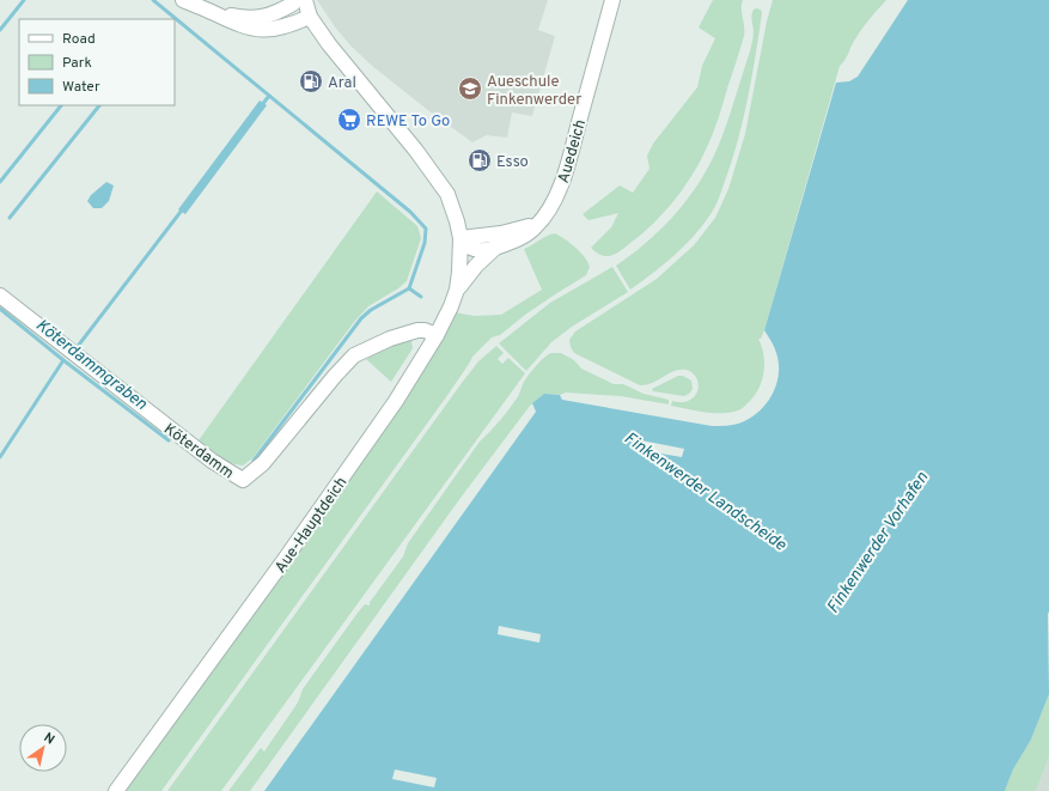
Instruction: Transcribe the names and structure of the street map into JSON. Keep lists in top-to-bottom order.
{
  "streets": {
    "street": ["Auedeich", "Köterdamm", "Aue-Hauptdeich"]
  },
  "crossings": [
    ["Auedeich", "Aue-Hauptdeich"],
    ["Köterdamm", "Aue-Hauptdeich"]
  ],
  "water": ["Köterdammgraben", "Finkenwerder Landscheide", "Finkenwerder Vorhafen"],
  "places": {
    "fuel station": ["Aral", "Esso"],
    "school or university": ["Aueschule Finkenwerder"],
    "supermarket": ["REWE To Go"]
  },
  "legend": ["Road", "Park", "Water"],
  "north": "top right"
}
